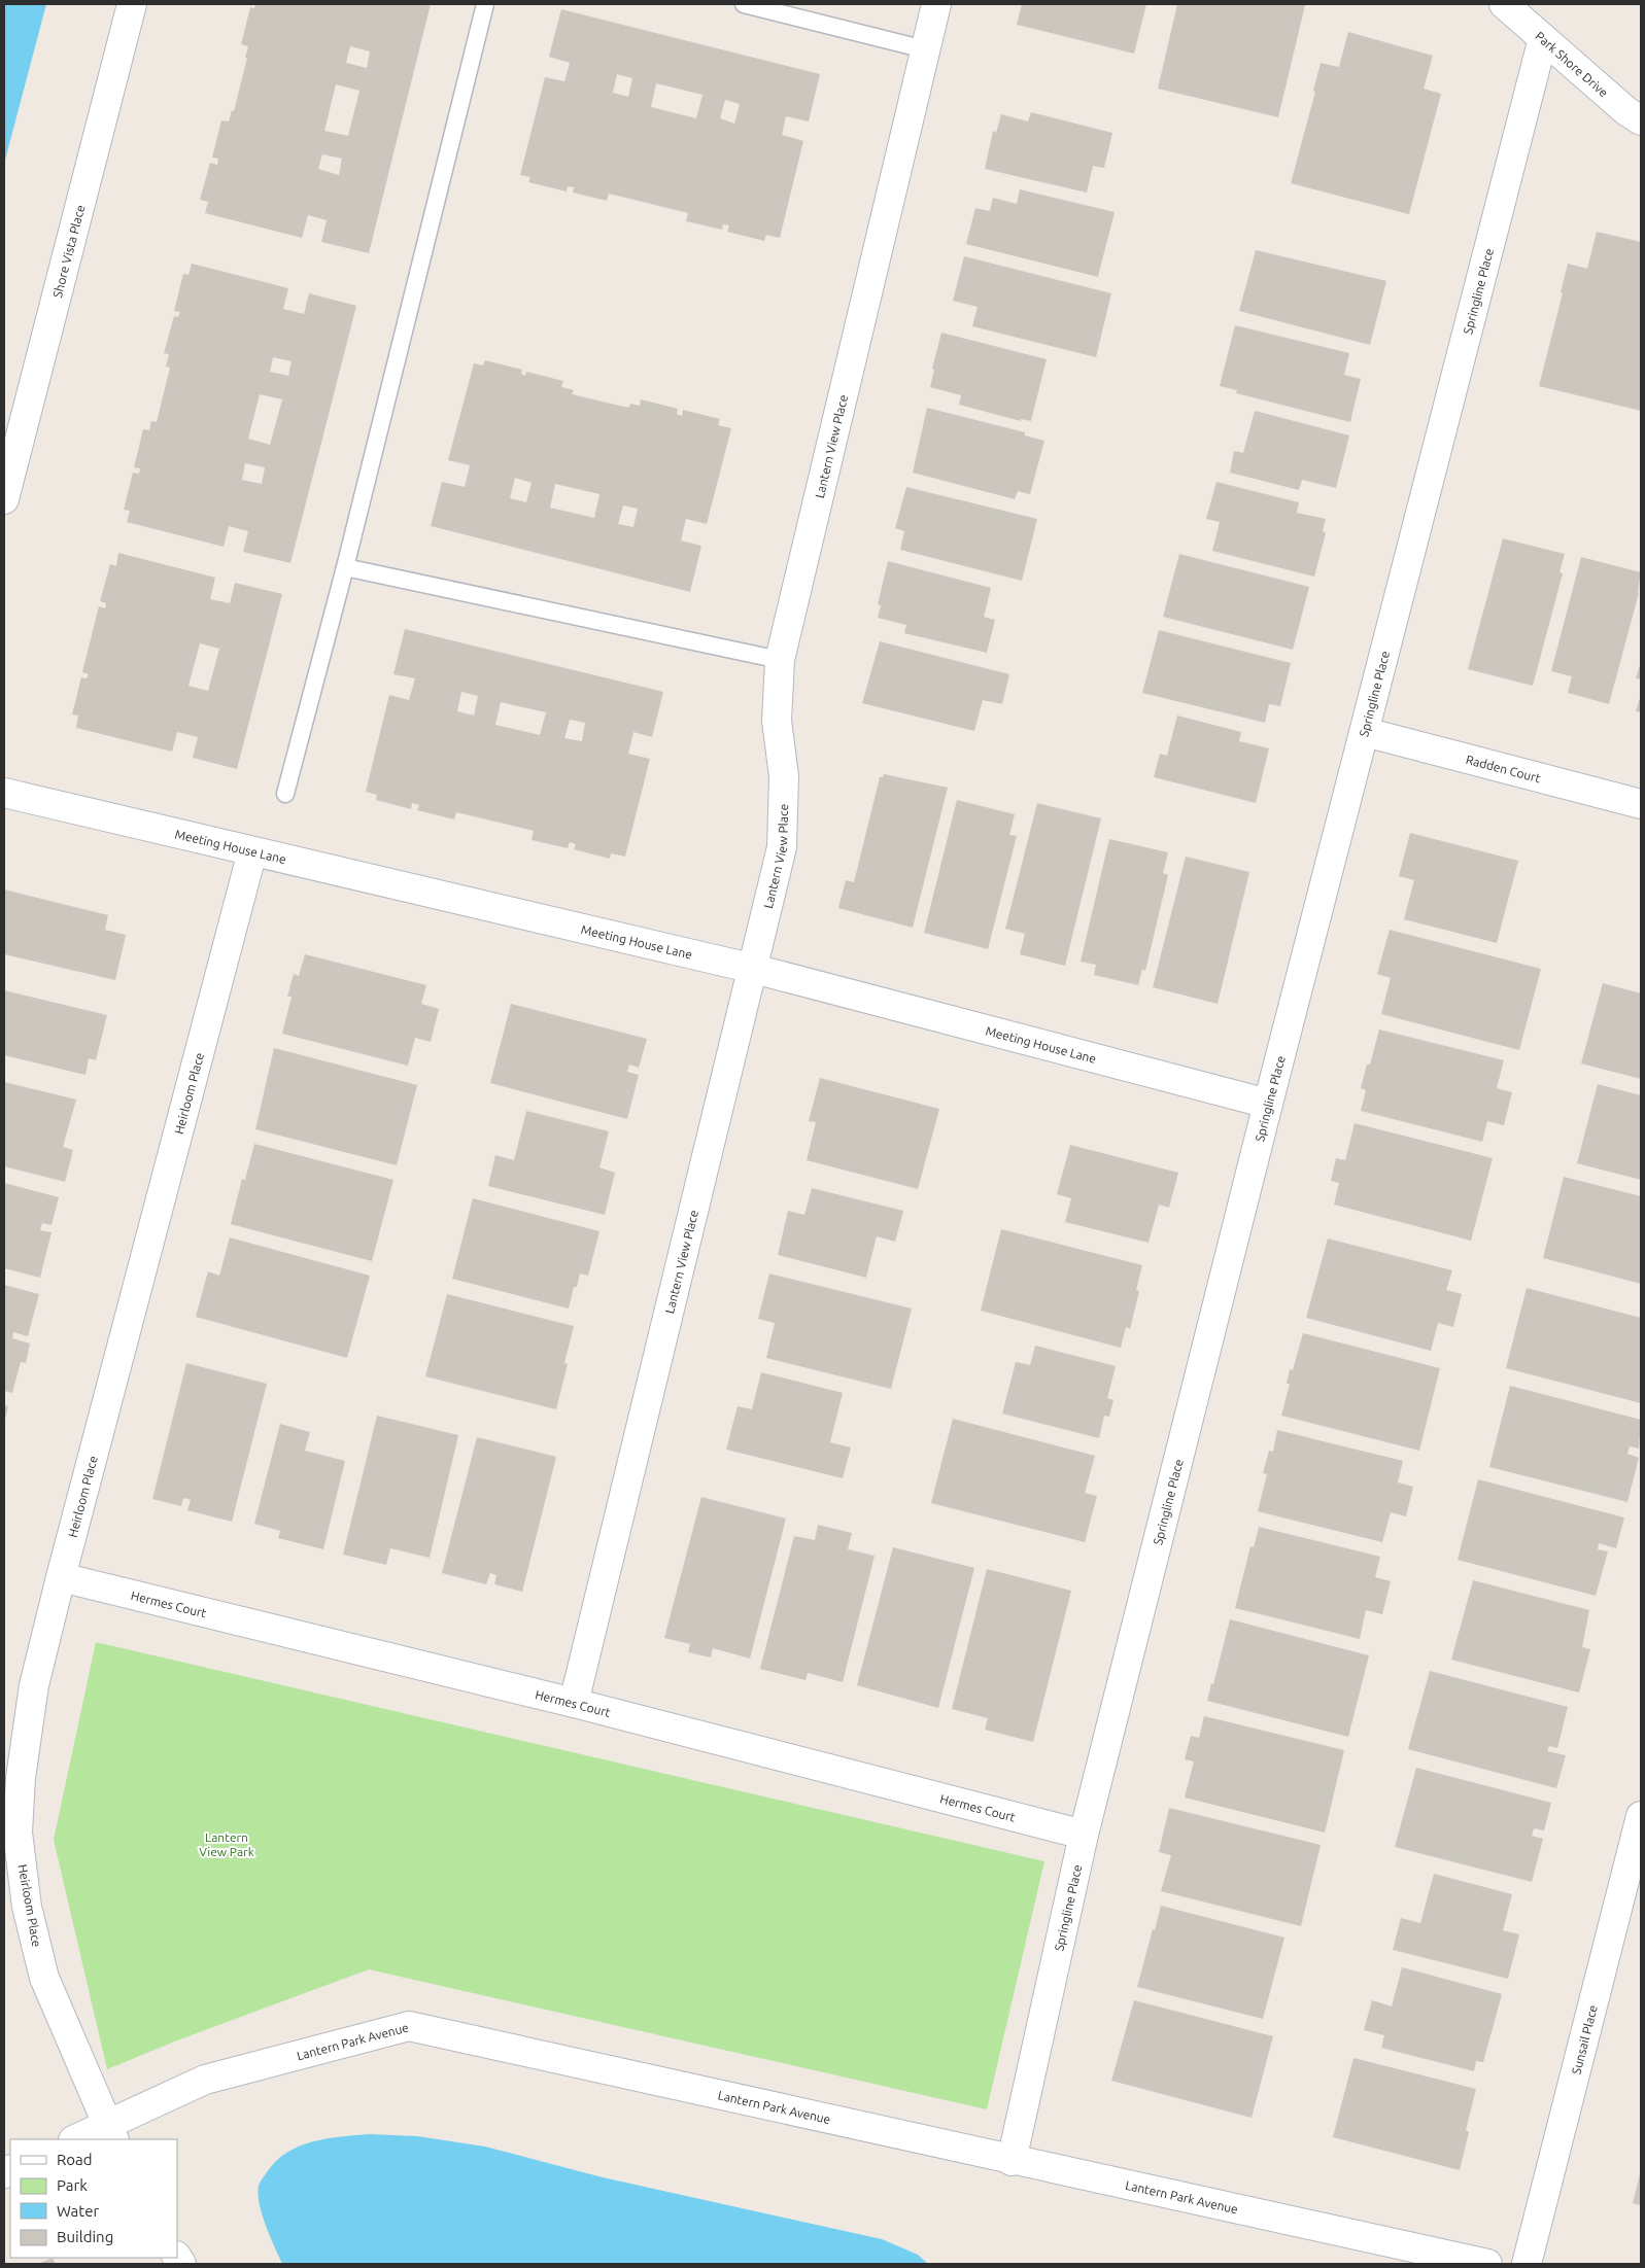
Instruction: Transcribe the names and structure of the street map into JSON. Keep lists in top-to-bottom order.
{
  "streets": {
    "street": [
      "Park Shore Drive",
      "Shore Vista Place",
      "Springline Place",
      "Lantern View Place",
      "Radden Court",
      "Meeting House Lane",
      "Heirloom Place",
      "Hermes Court",
      "Sunsail Place",
      "Lantern Park Avenue"
    ]
  },
  "crossings": [
    ["Park Shore Drive", "Springline Place"],
    ["Springline Place", "Radden Court"],
    ["Springline Place", "Meeting House Lane"],
    ["Springline Place", "Hermes Court"],
    ["Springline Place", "Lantern Park Avenue"],
    ["Lantern View Place", "Meeting House Lane"],
    ["Lantern View Place", "Hermes Court"],
    ["Meeting House Lane", "Heirloom Place"],
    ["Heirloom Place", "Hermes Court"],
    ["Heirloom Place", "Lantern Park Avenue"]
  ],
  "parks": ["Lantern View Park"],
  "legend": [
    "Road",
    "Park",
    "Water",
    "Building"
  ]
}
